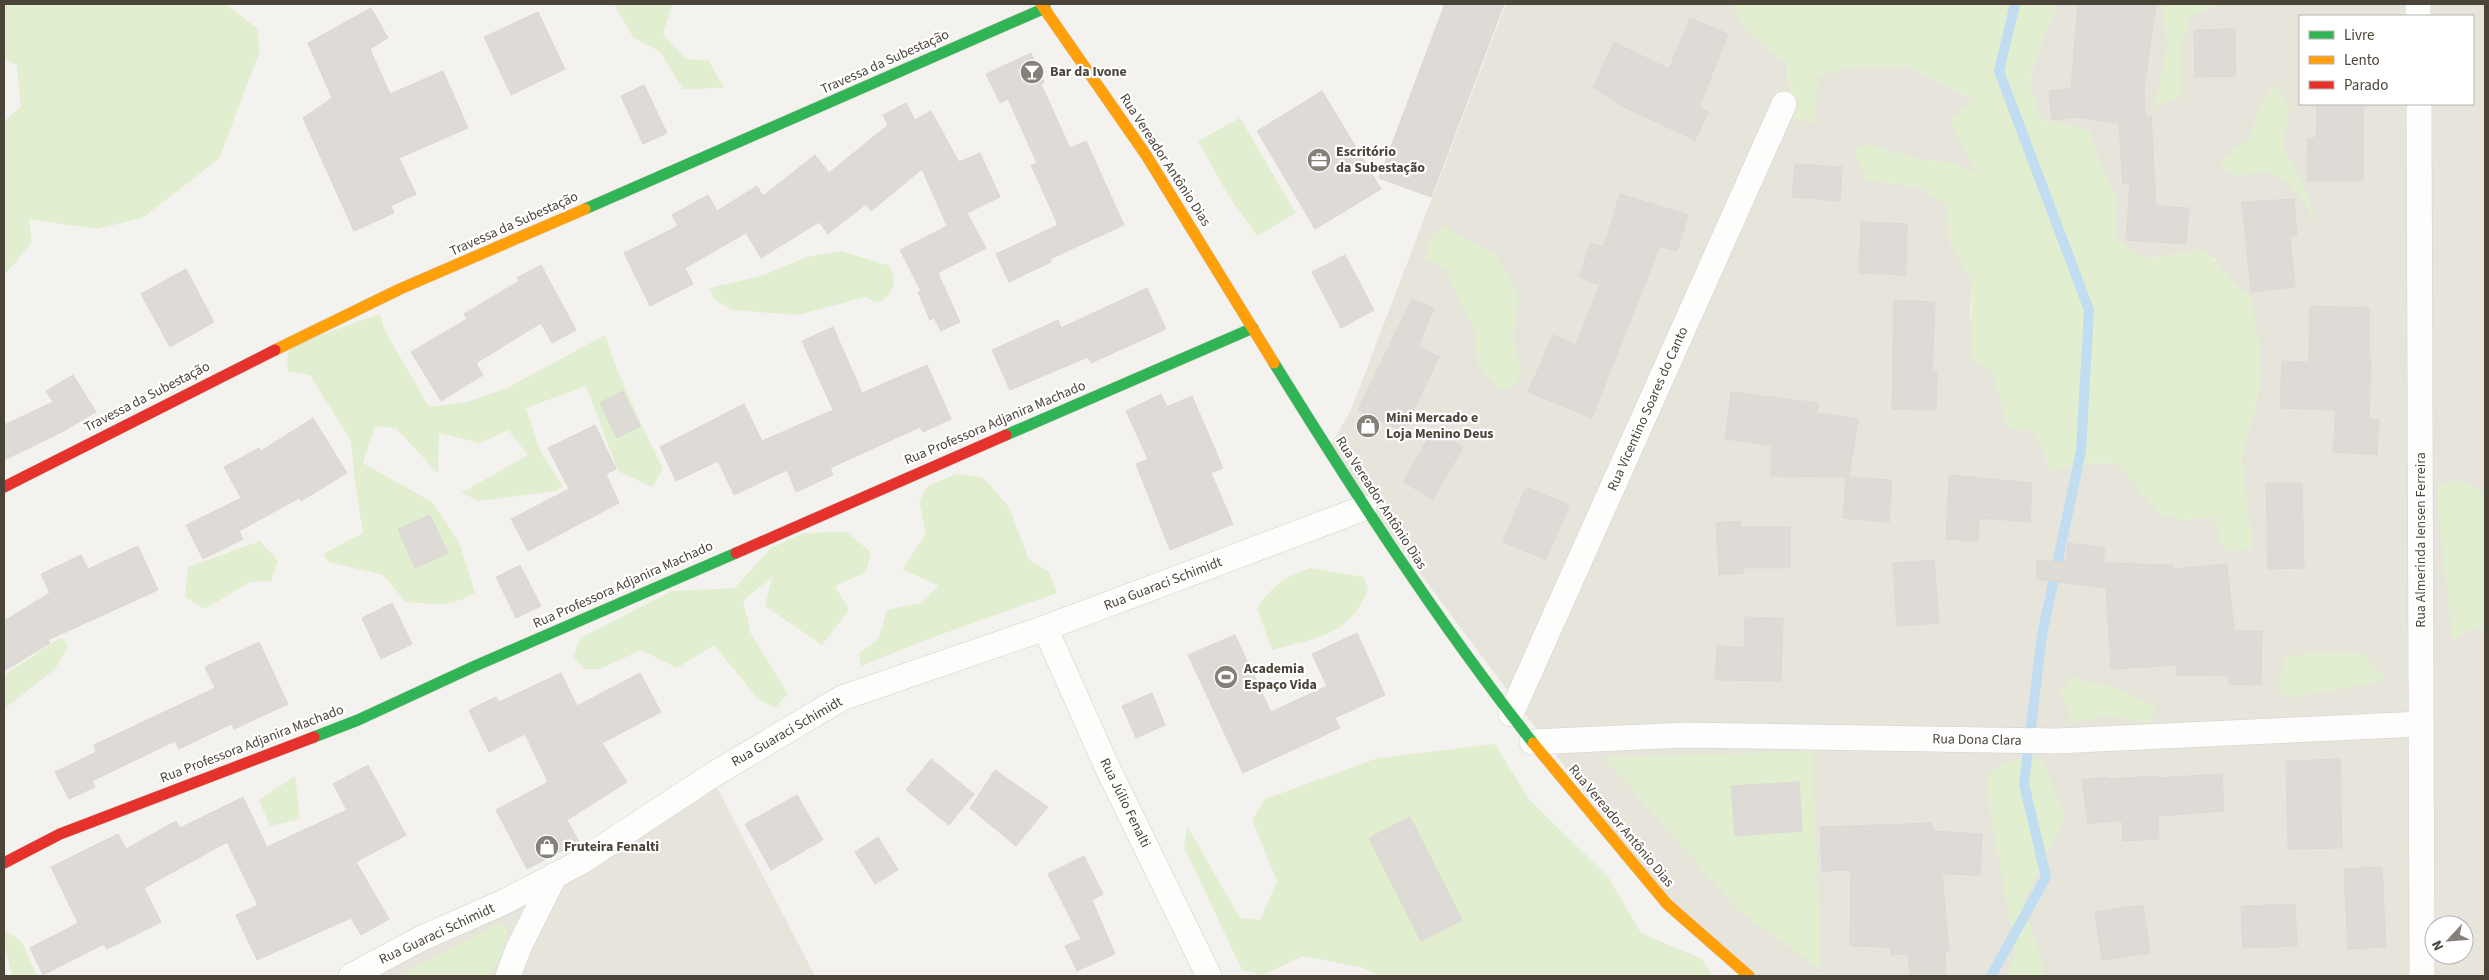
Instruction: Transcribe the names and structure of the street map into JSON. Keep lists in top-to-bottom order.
{
  "streets": {
    "street": [
      "Travessa da Subestação",
      "Rua Vereador Antônio Dias",
      "Rua Vicentino Soares do Canto",
      "Rua Professora Adjanira Machado",
      "Rua Almerinda Iensen Ferreira",
      "Rua Guaraci Schimidt",
      "Rua Dona Clara",
      "Rua Júlio Fenalti"
    ]
  },
  "crossings": [
    ["Travessa da Subestação", "Rua Vereador Antônio Dias"],
    ["Rua Vereador Antônio Dias", "Rua Vicentino Soares do Canto"],
    ["Rua Vereador Antônio Dias", "Rua Professora Adjanira Machado"],
    ["Rua Vereador Antônio Dias", "Rua Guaraci Schimidt"],
    ["Rua Vereador Antônio Dias", "Rua Dona Clara"],
    ["Rua Almerinda Iensen Ferreira", "Rua Dona Clara"],
    ["Rua Guaraci Schimidt", "Rua Júlio Fenalti"]
  ],
  "places": {
    "bar": ["Bar da Ivone"],
    "office": ["Escritório da Subestação"],
    "shop": ["Mini Mercado e Loja Menino Deus", "Fruteira Fenalti"],
    "sports": ["Academia Espaço Vida"]
  },
  "legend": ["Livre", "Lento", "Parado"],
  "north": "bottom left"
}
